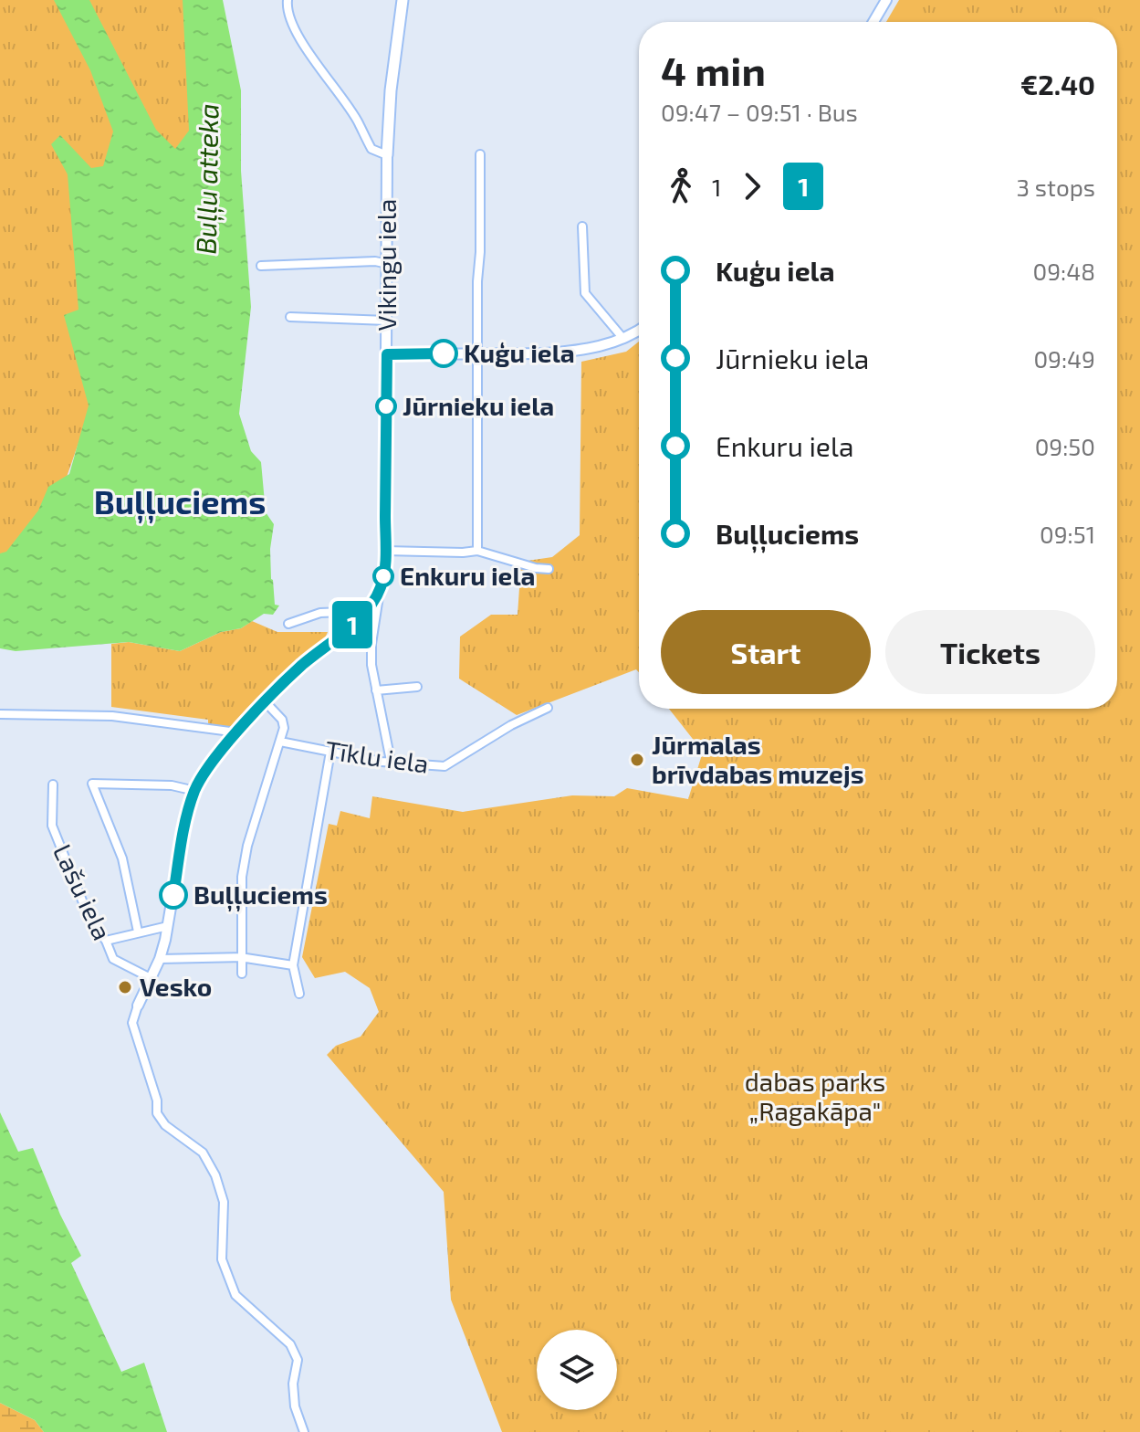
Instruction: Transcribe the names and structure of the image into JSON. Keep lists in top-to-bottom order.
{
  "streets": {
    "main road": ["Vikingu iela"],
    "street": ["Tīklu iela", "Lašu iela"]
  },
  "districts": ["Buļļuciems"],
  "water": ["Buļļu atteka"],
  "parks": ["dabas parks „Ragakāpa\""],
  "places": [
    "Kuģu iela",
    "Jūrnieku iela",
    "Enkuru iela",
    "Jūrmalas brīvdabas muzejs",
    "Buļļuciems",
    "Vesko"
  ],
  "lines": ["bus line 1"],
  "page": {
    "on_map": "1",
    "heading": ["4 min", "09:47 – 09:51 · Bus", "€2.40"],
    "legs": ["1", "1", "3 stops"],
    "list": [
      {
        "name": "Kuģu iela",
        "value": "09:48"
      },
      {
        "name": "Jūrnieku iela",
        "value": "09:49"
      },
      {
        "name": "Enkuru iela",
        "value": "09:50"
      },
      {
        "name": "Buļļuciems",
        "value": "09:51"
      }
    ],
    "buttons": ["Start", "Tickets"]
  }
}
